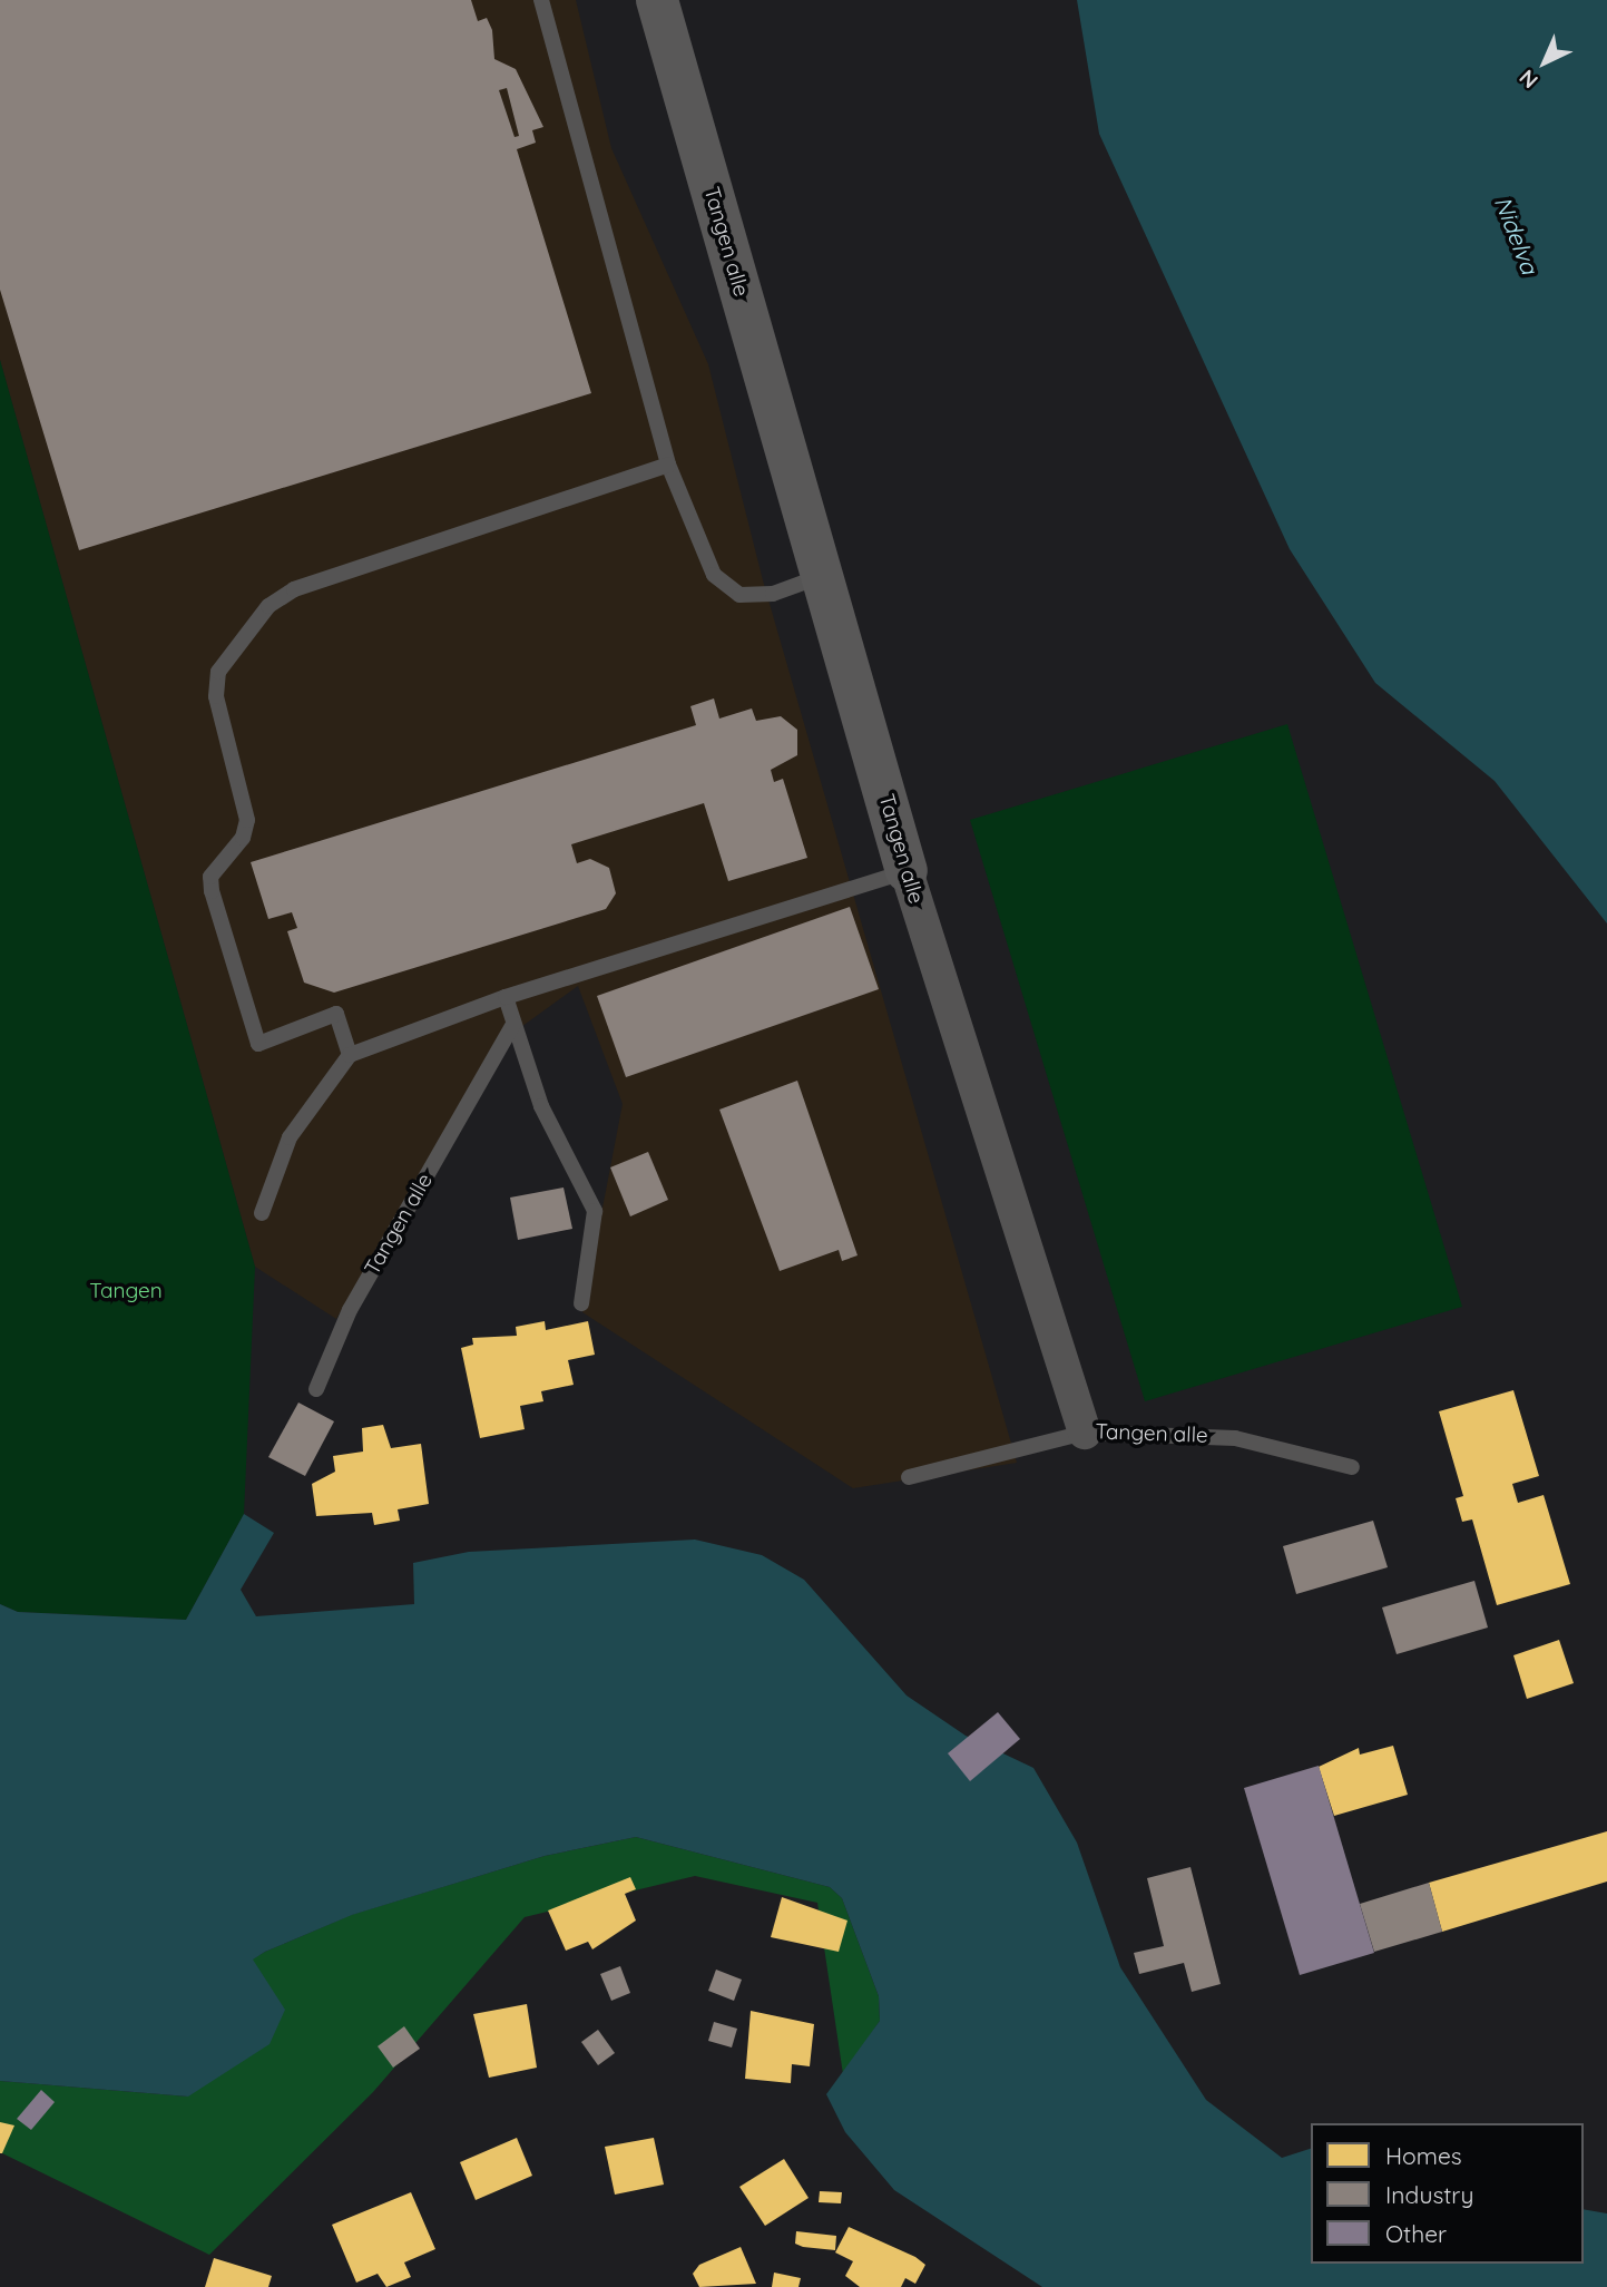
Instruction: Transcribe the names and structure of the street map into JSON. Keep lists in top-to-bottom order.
{
  "streets": {
    "main road": ["Tangen alle"]
  },
  "water": ["Nidelva"],
  "parks": ["Tangen"],
  "legend": ["Homes", "Industry", "Other"],
  "north": "bottom left"
}
